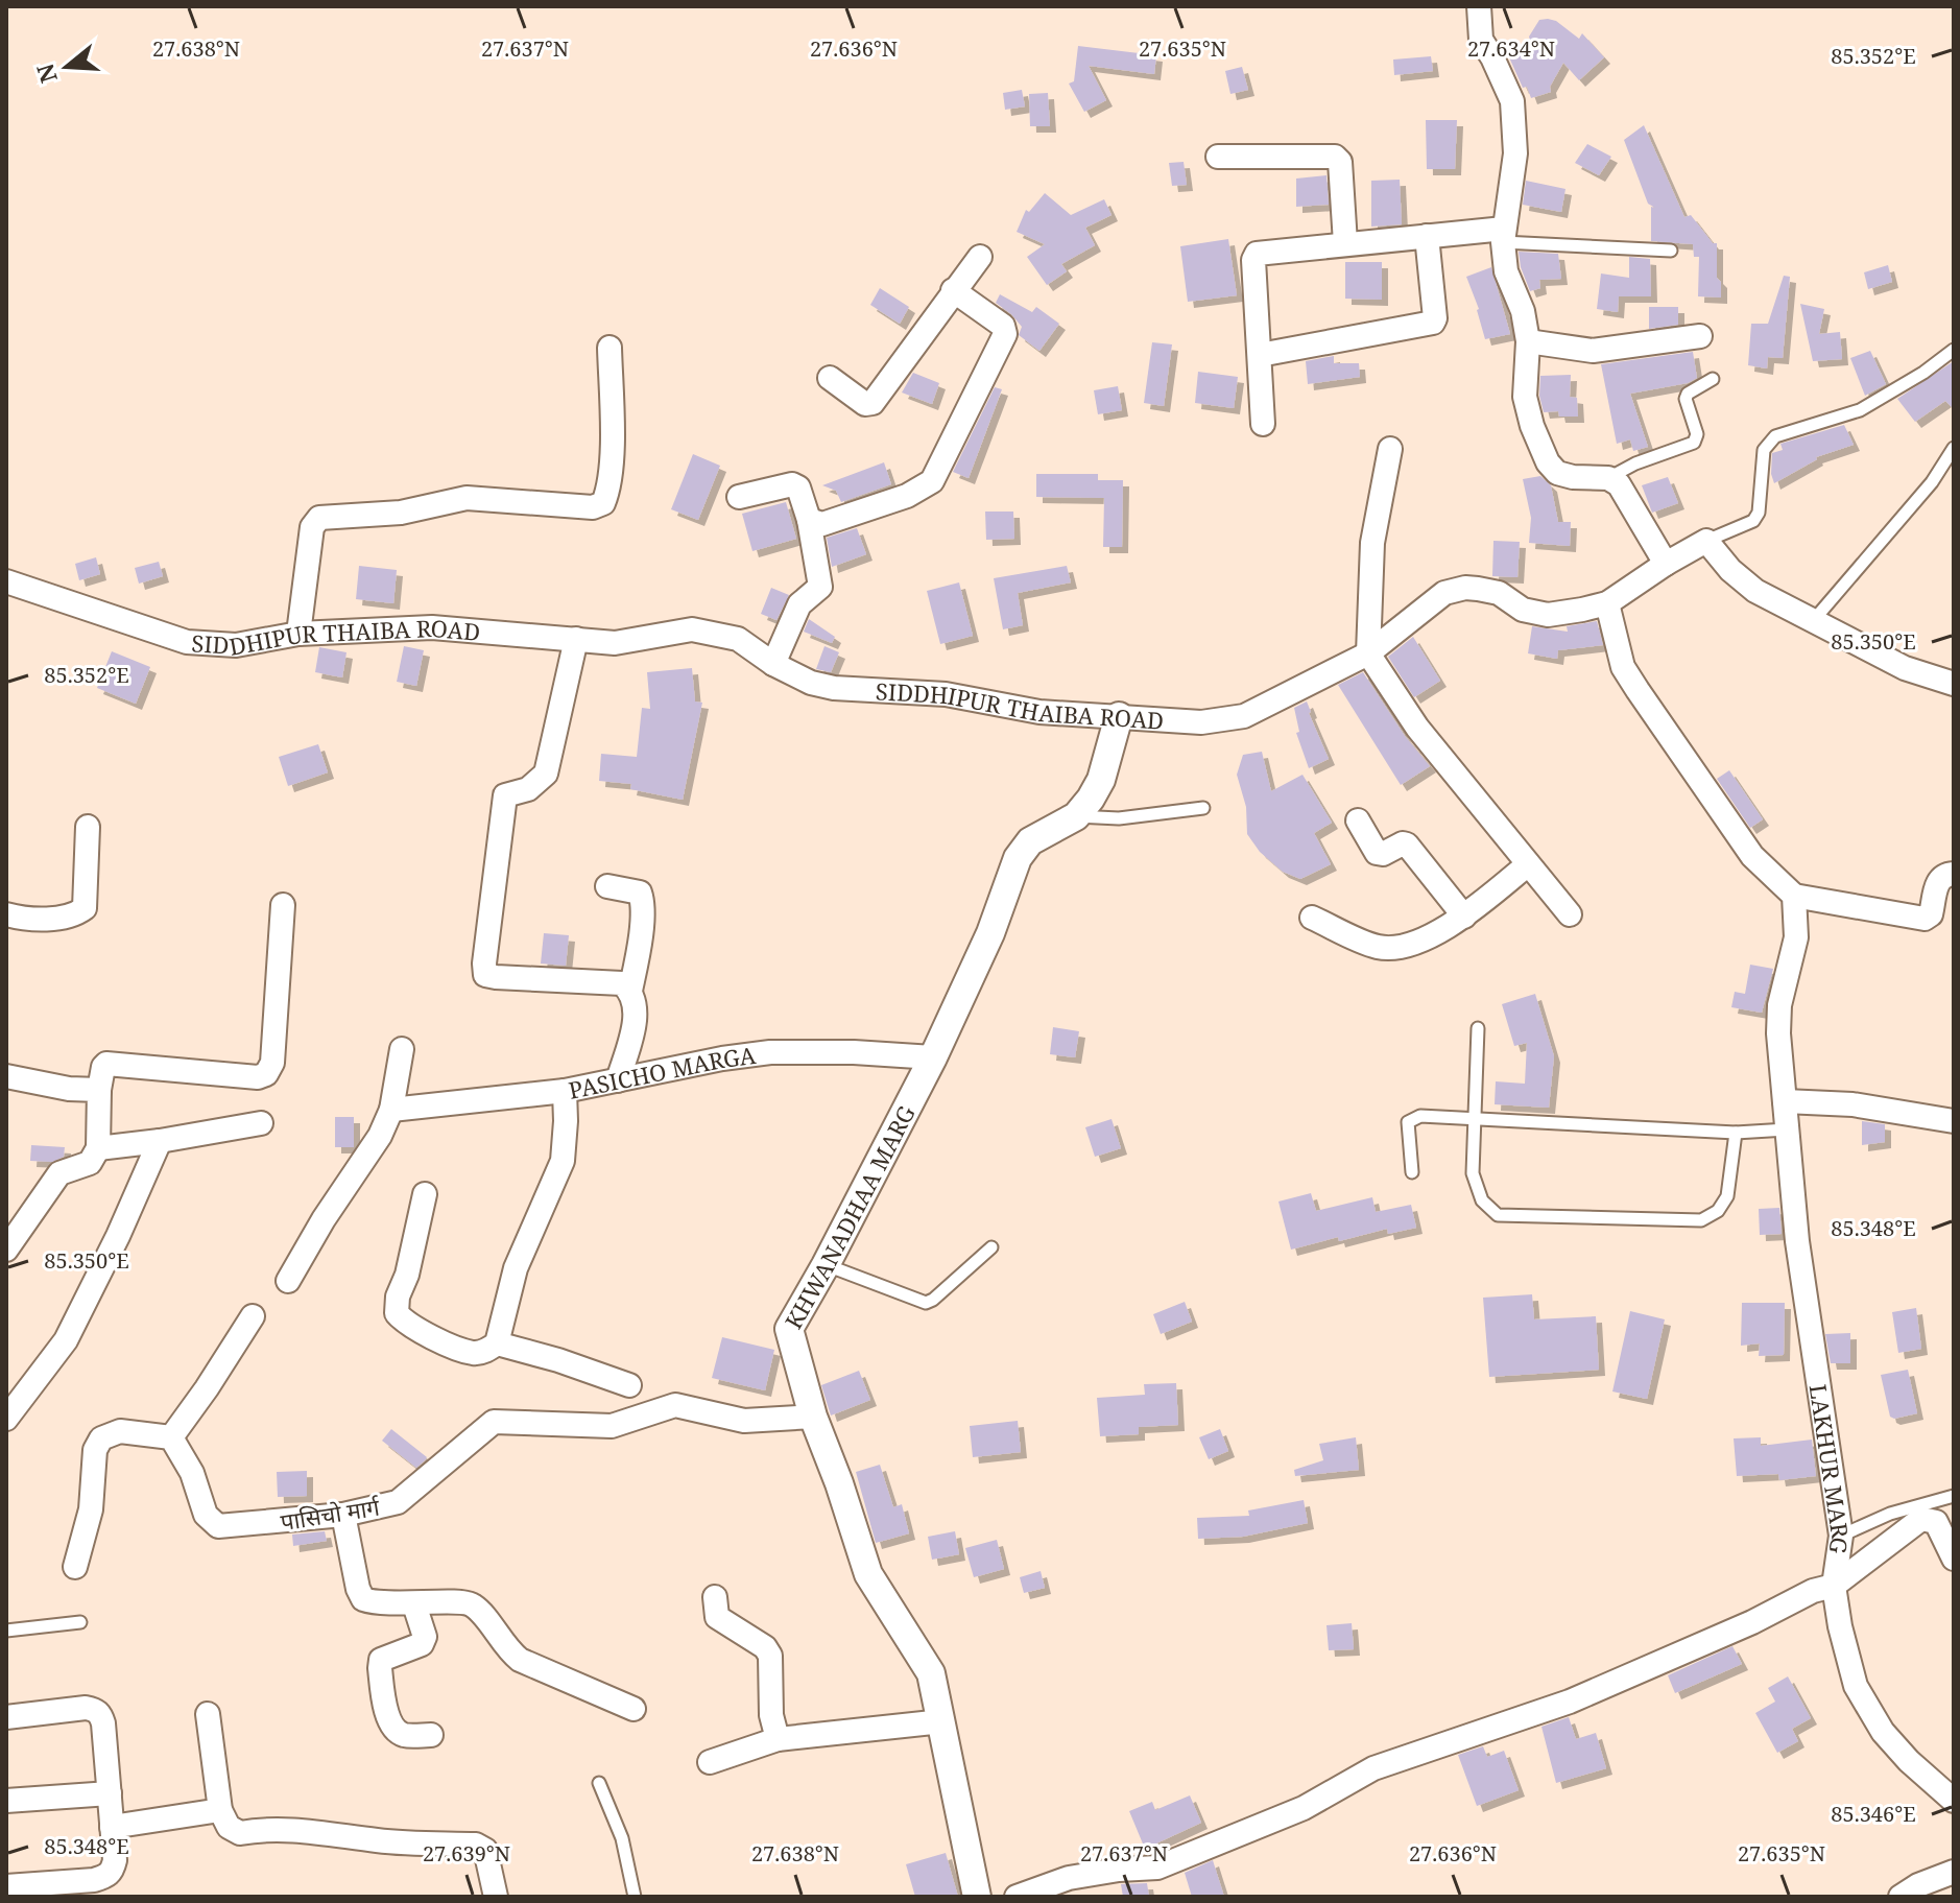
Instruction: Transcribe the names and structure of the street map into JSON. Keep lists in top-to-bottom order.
{
  "streets": {
    "street": [
      "SIDDHIPUR THAIBA ROAD",
      "PASICHO MARGA",
      "KHWANADHAA MARG",
      "LAKHUR MARG",
      "पासिचो मार्ग"
    ]
  },
  "crossings": [
    ["SIDDHIPUR THAIBA ROAD", "KHWANADHAA MARG"],
    ["PASICHO MARGA", "KHWANADHAA MARG"],
    ["KHWANADHAA MARG", "पासिचो मार्ग"]
  ],
  "north": "left",
  "coordinates": [
    "27.638°N",
    "27.637°N",
    "27.636°N",
    "27.635°N",
    "27.634°N",
    "85.352°E",
    "85.350°E",
    "85.348°E",
    "85.346°E",
    "27.639°N"
  ]
}
